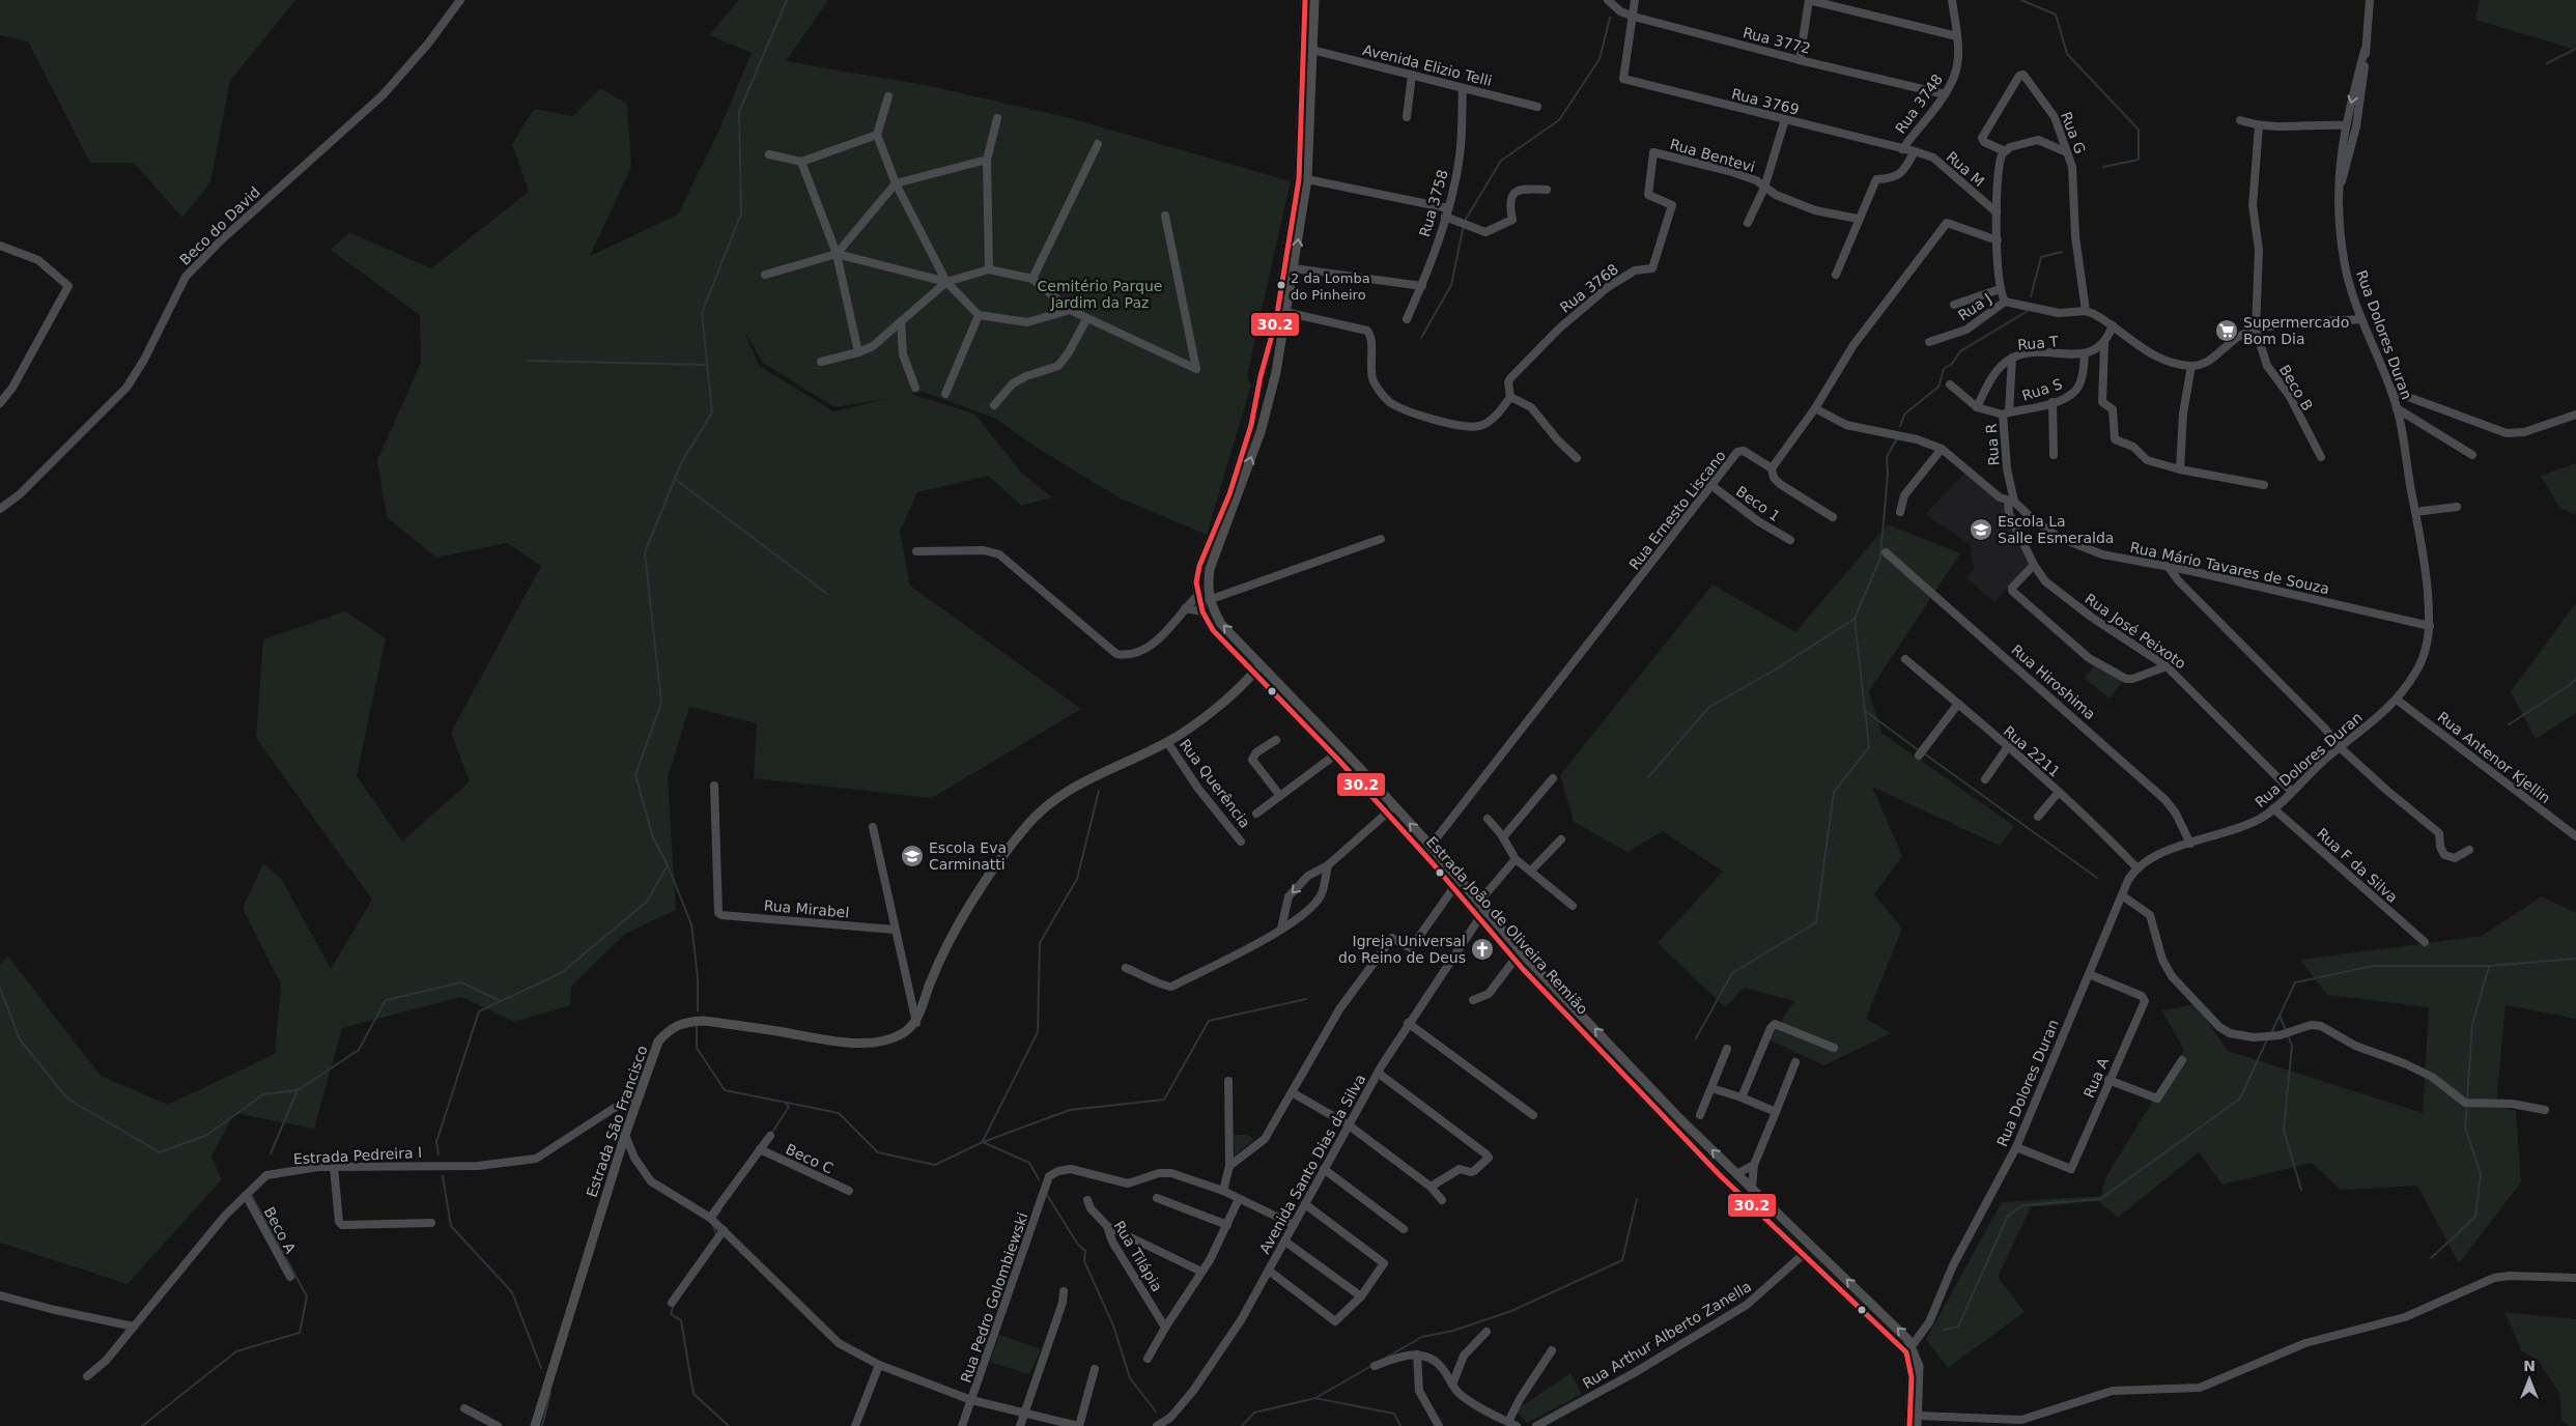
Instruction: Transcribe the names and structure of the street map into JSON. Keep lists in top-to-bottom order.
{
  "streets": {
    "main road": ["Estrada João de Oliveira Remião", "Estrada São Francisco"],
    "street": [
      "Rua 3772",
      "Avenida Elizio Telli",
      "Rua 3769",
      "Rua 3748",
      "Rua G",
      "Rua Bentevi",
      "Rua M",
      "Rua 3758",
      "Beco do David",
      "Rua 3768",
      "Rua J",
      "Rua Dolores Duran",
      "Rua T",
      "Beco B",
      "Rua S",
      "Rua R",
      "Beco 1",
      "Rua Ernesto Liscano",
      "Rua Mário Tavares de Souza",
      "Rua José Peixoto",
      "Rua Hiroshima",
      "Rua 2211",
      "Rua Antenor Kjellin",
      "Rua Querência",
      "Rua F da Silva",
      "Rua Mirabel",
      "Rua A",
      "Estrada Pedreira I",
      "Beco C",
      "Avenida Santo Dias da Silva",
      "Beco A",
      "Rua Tilápia",
      "Rua Pedro Golombiewski",
      "Rua Arthur Alberto Zanella"
    ]
  },
  "crossings": [
    ["Rua 3772", "Rua 3769"],
    ["Rua 3772", "Rua 3748"],
    ["Avenida Elizio Telli", "Rua 3758"],
    ["Avenida Elizio Telli", "Estrada João de Oliveira Remião"],
    ["Rua 3769", "Rua 3748"],
    ["Rua 3748", "Rua Bentevi"],
    ["Rua 3748", "Rua M"],
    ["Rua Bentevi", "Rua 3768"],
    ["Rua Dolores Duran", "Rua Mário Tavares de Souza"],
    ["Rua Dolores Duran", "Rua José Peixoto"],
    ["Rua Dolores Duran", "Rua Hiroshima"],
    ["Rua Dolores Duran", "Rua 2211"],
    ["Rua Dolores Duran", "Rua Antenor Kjellin"],
    ["Rua Dolores Duran", "Rua F da Silva"],
    ["Rua Dolores Duran", "Estrada João de Oliveira Remião"],
    ["Rua Dolores Duran", "Rua A"],
    ["Rua T", "Rua S"],
    ["Rua T", "Rua R"],
    ["Rua S", "Rua R"],
    ["Rua R", "Rua Mário Tavares de Souza"],
    ["Rua R", "Rua José Peixoto"],
    ["Beco 1", "Rua Ernesto Liscano"],
    ["Rua Ernesto Liscano", "Estrada João de Oliveira Remião"],
    ["Rua Mário Tavares de Souza", "Rua José Peixoto"],
    ["Estrada João de Oliveira Remião", "Avenida Santo Dias da Silva"],
    ["Estrada João de Oliveira Remião", "Rua Arthur Alberto Zanella"],
    ["Estrada São Francisco", "Estrada Pedreira I"],
    ["Estrada Pedreira I", "Beco A"]
  ],
  "parks": ["Cemitério Parque Jardim da Paz"],
  "places": {
    "other": ["2 da Lomba do Pinheiro"],
    "supermarket": ["Supermercado Bom Dia"],
    "school or university": ["Escola La Salle Esmeralda", "Escola Eva Carminatti"],
    "church": ["Igreja Universal do Reino de Deus"]
  },
  "lines": ["transit line 30.2"],
  "north": "top"
}
